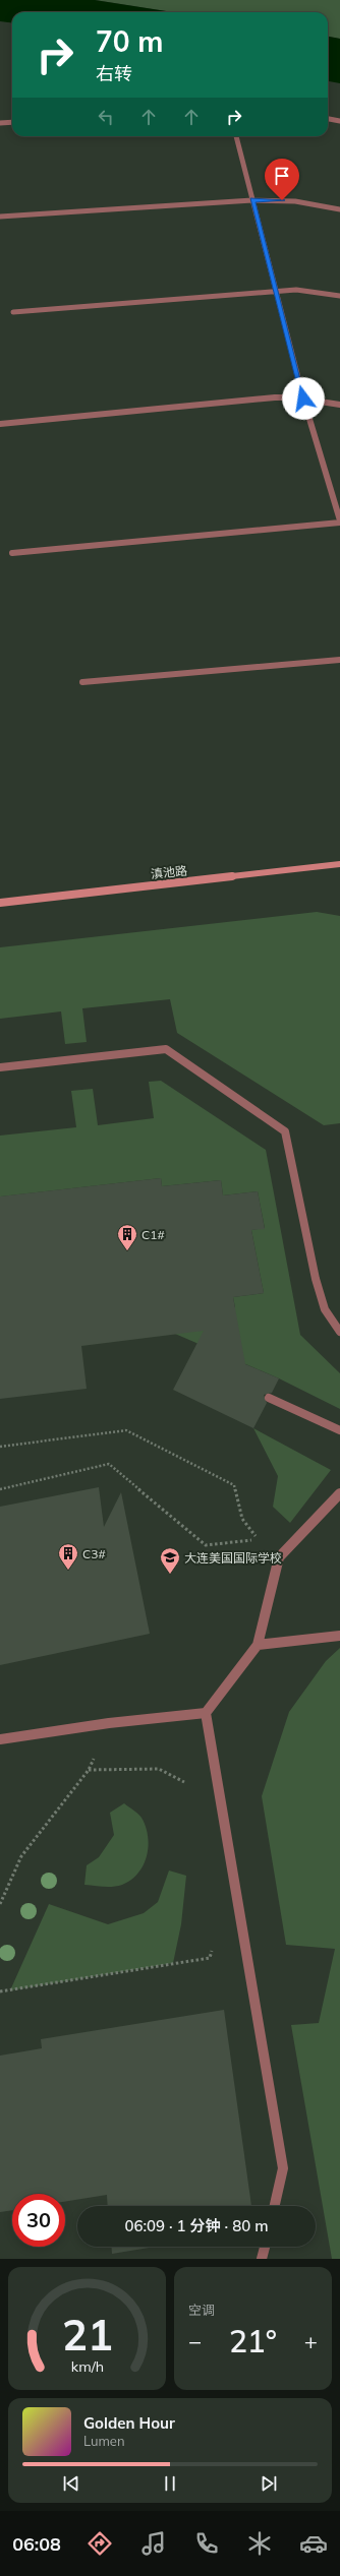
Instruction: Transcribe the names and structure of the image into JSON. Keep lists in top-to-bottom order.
{
  "streets": {
    "street": ["滇池路"]
  },
  "places": {
    "building": ["C1#", "C3#"],
    "school or university": ["大连美国国际学校"]
  },
  "page": {
    "turn": ["70 m", "右转"],
    "limit": "30",
    "trip": "06:09 · 1 分钟 · 80 m",
    "tile": "空调",
    "heat": ["−", "21°", "+"],
    "song": ["Golden Hour", "Lumen"],
    "tabs": "06:08",
    "gauge": ["21", "km/h"]
  }
}
